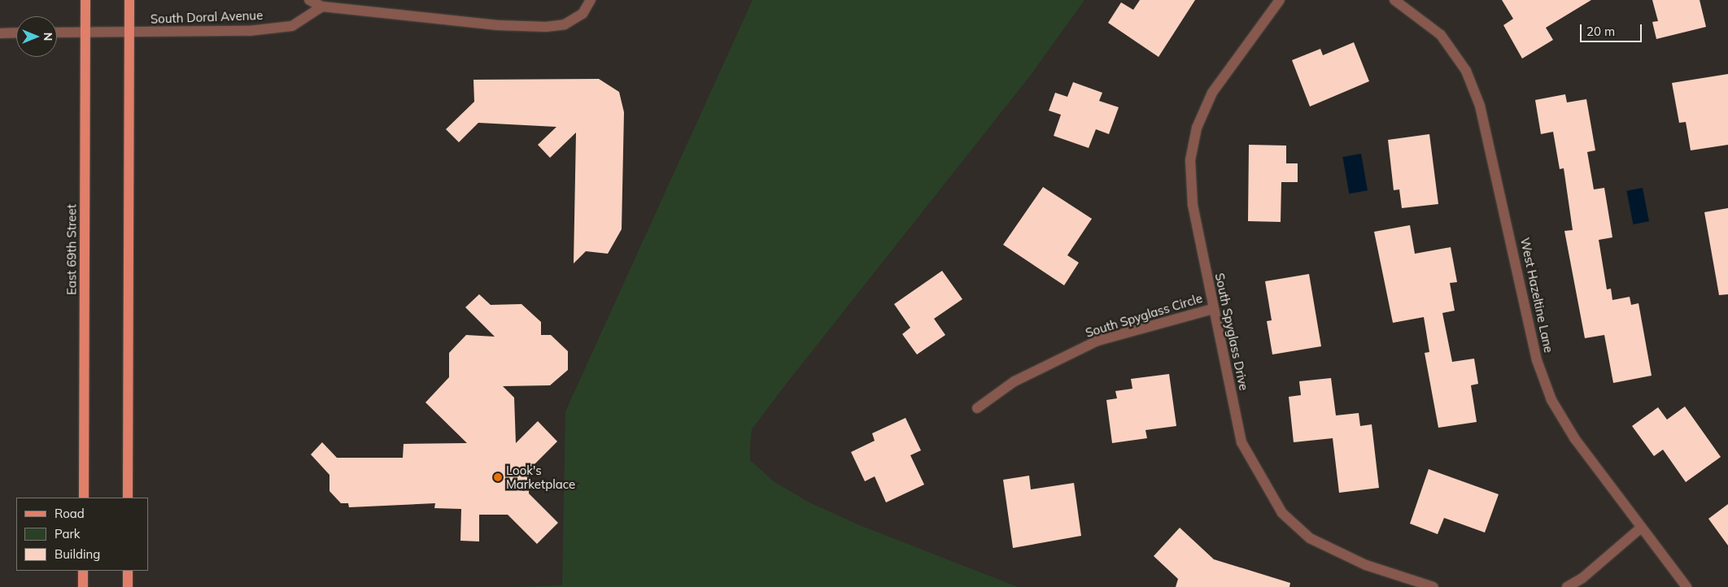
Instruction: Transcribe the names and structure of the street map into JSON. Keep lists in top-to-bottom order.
{
  "streets": {
    "main road": ["East 69th Street"],
    "street": [
      "South Doral Avenue",
      "West Hazeltine Lane",
      "South Spyglass Circle",
      "South Spyglass Drive"
    ]
  },
  "crossings": [
    ["South Doral Avenue", "East 69th Street"],
    ["South Spyglass Circle", "South Spyglass Drive"]
  ],
  "places": ["Look's Marketplace"],
  "legend": ["Road", "Park", "Building"],
  "scale_bar": "20 m",
  "north": "right"
}
